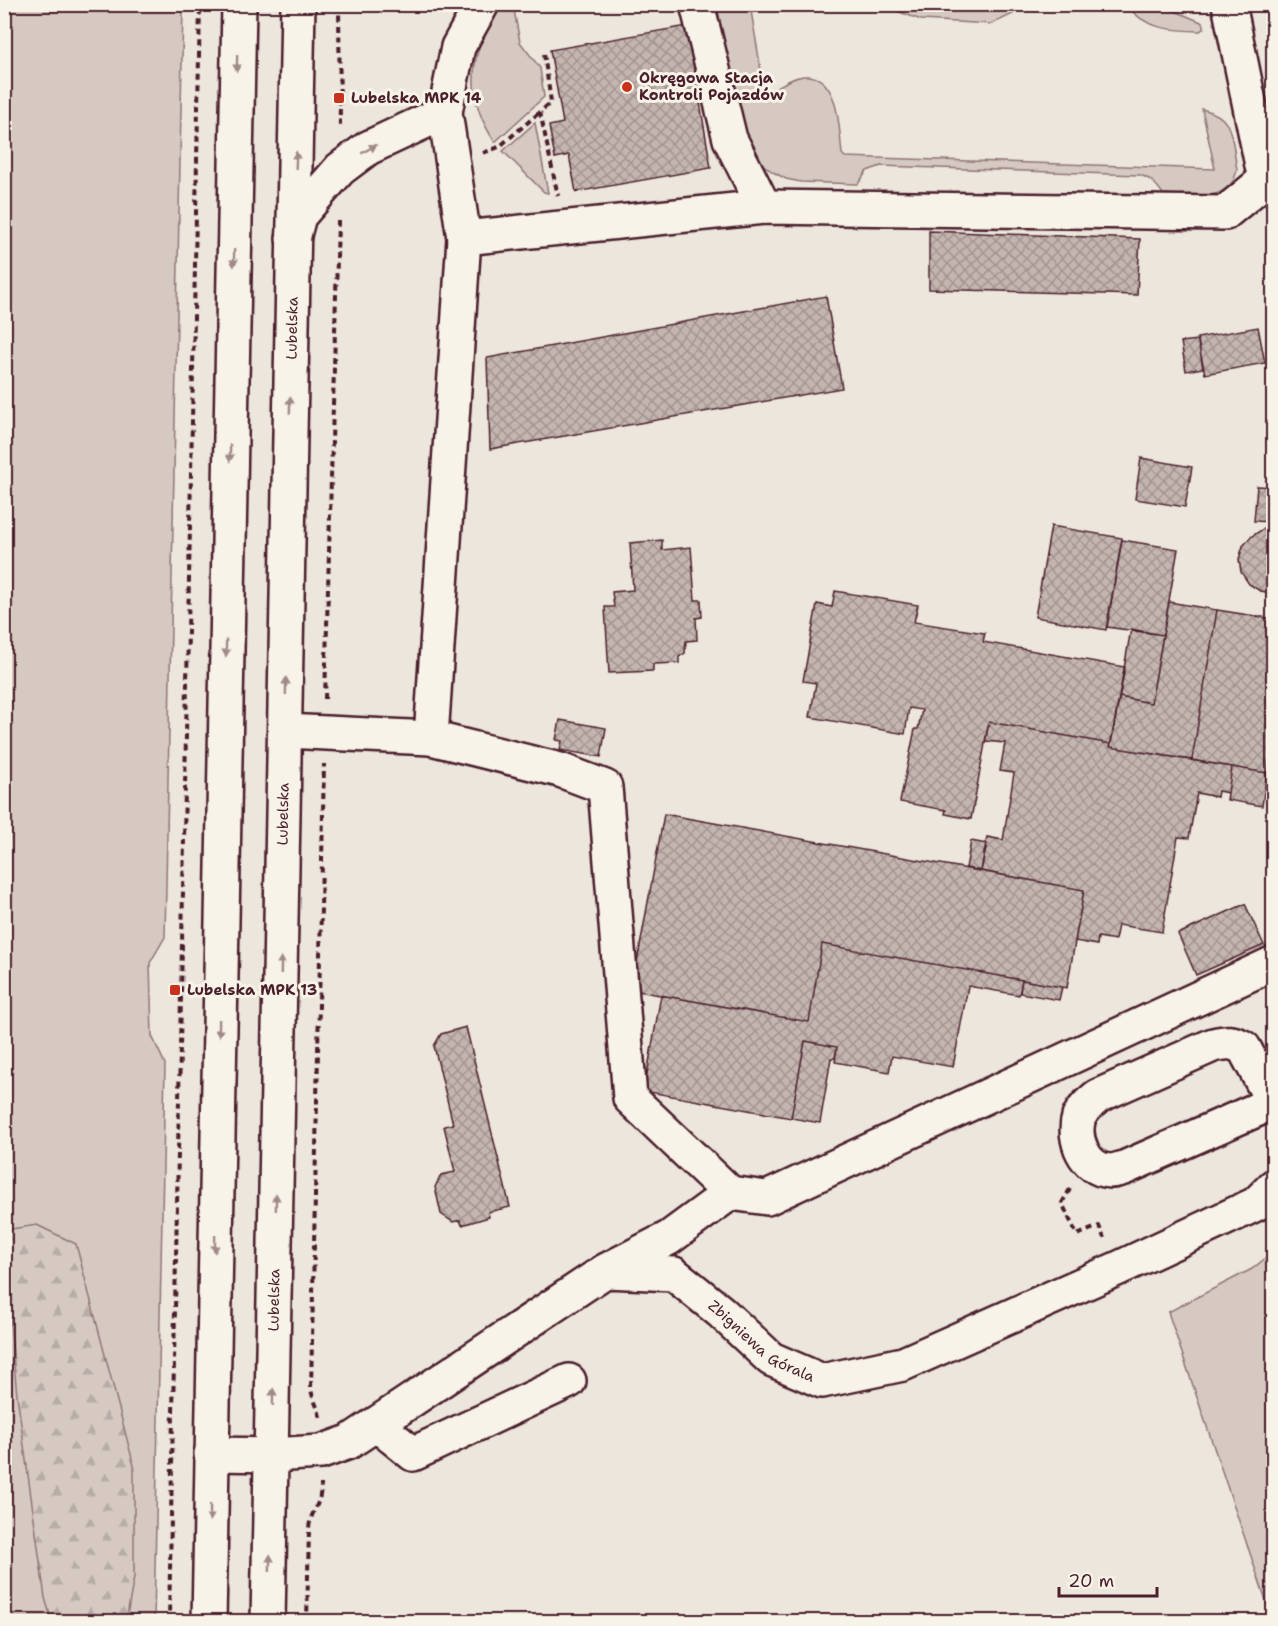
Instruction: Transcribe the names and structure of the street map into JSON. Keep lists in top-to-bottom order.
{
  "streets": {
    "main road": ["Lubelska", "Zbigniewa Górala"]
  },
  "places": {
    "other": ["Okręgowa Stacja Kontroli Pojazdów"],
    "transit": ["Lubelska MPK 14", "Lubelska MPK 13"]
  },
  "scale_bar": "20 m"
}
